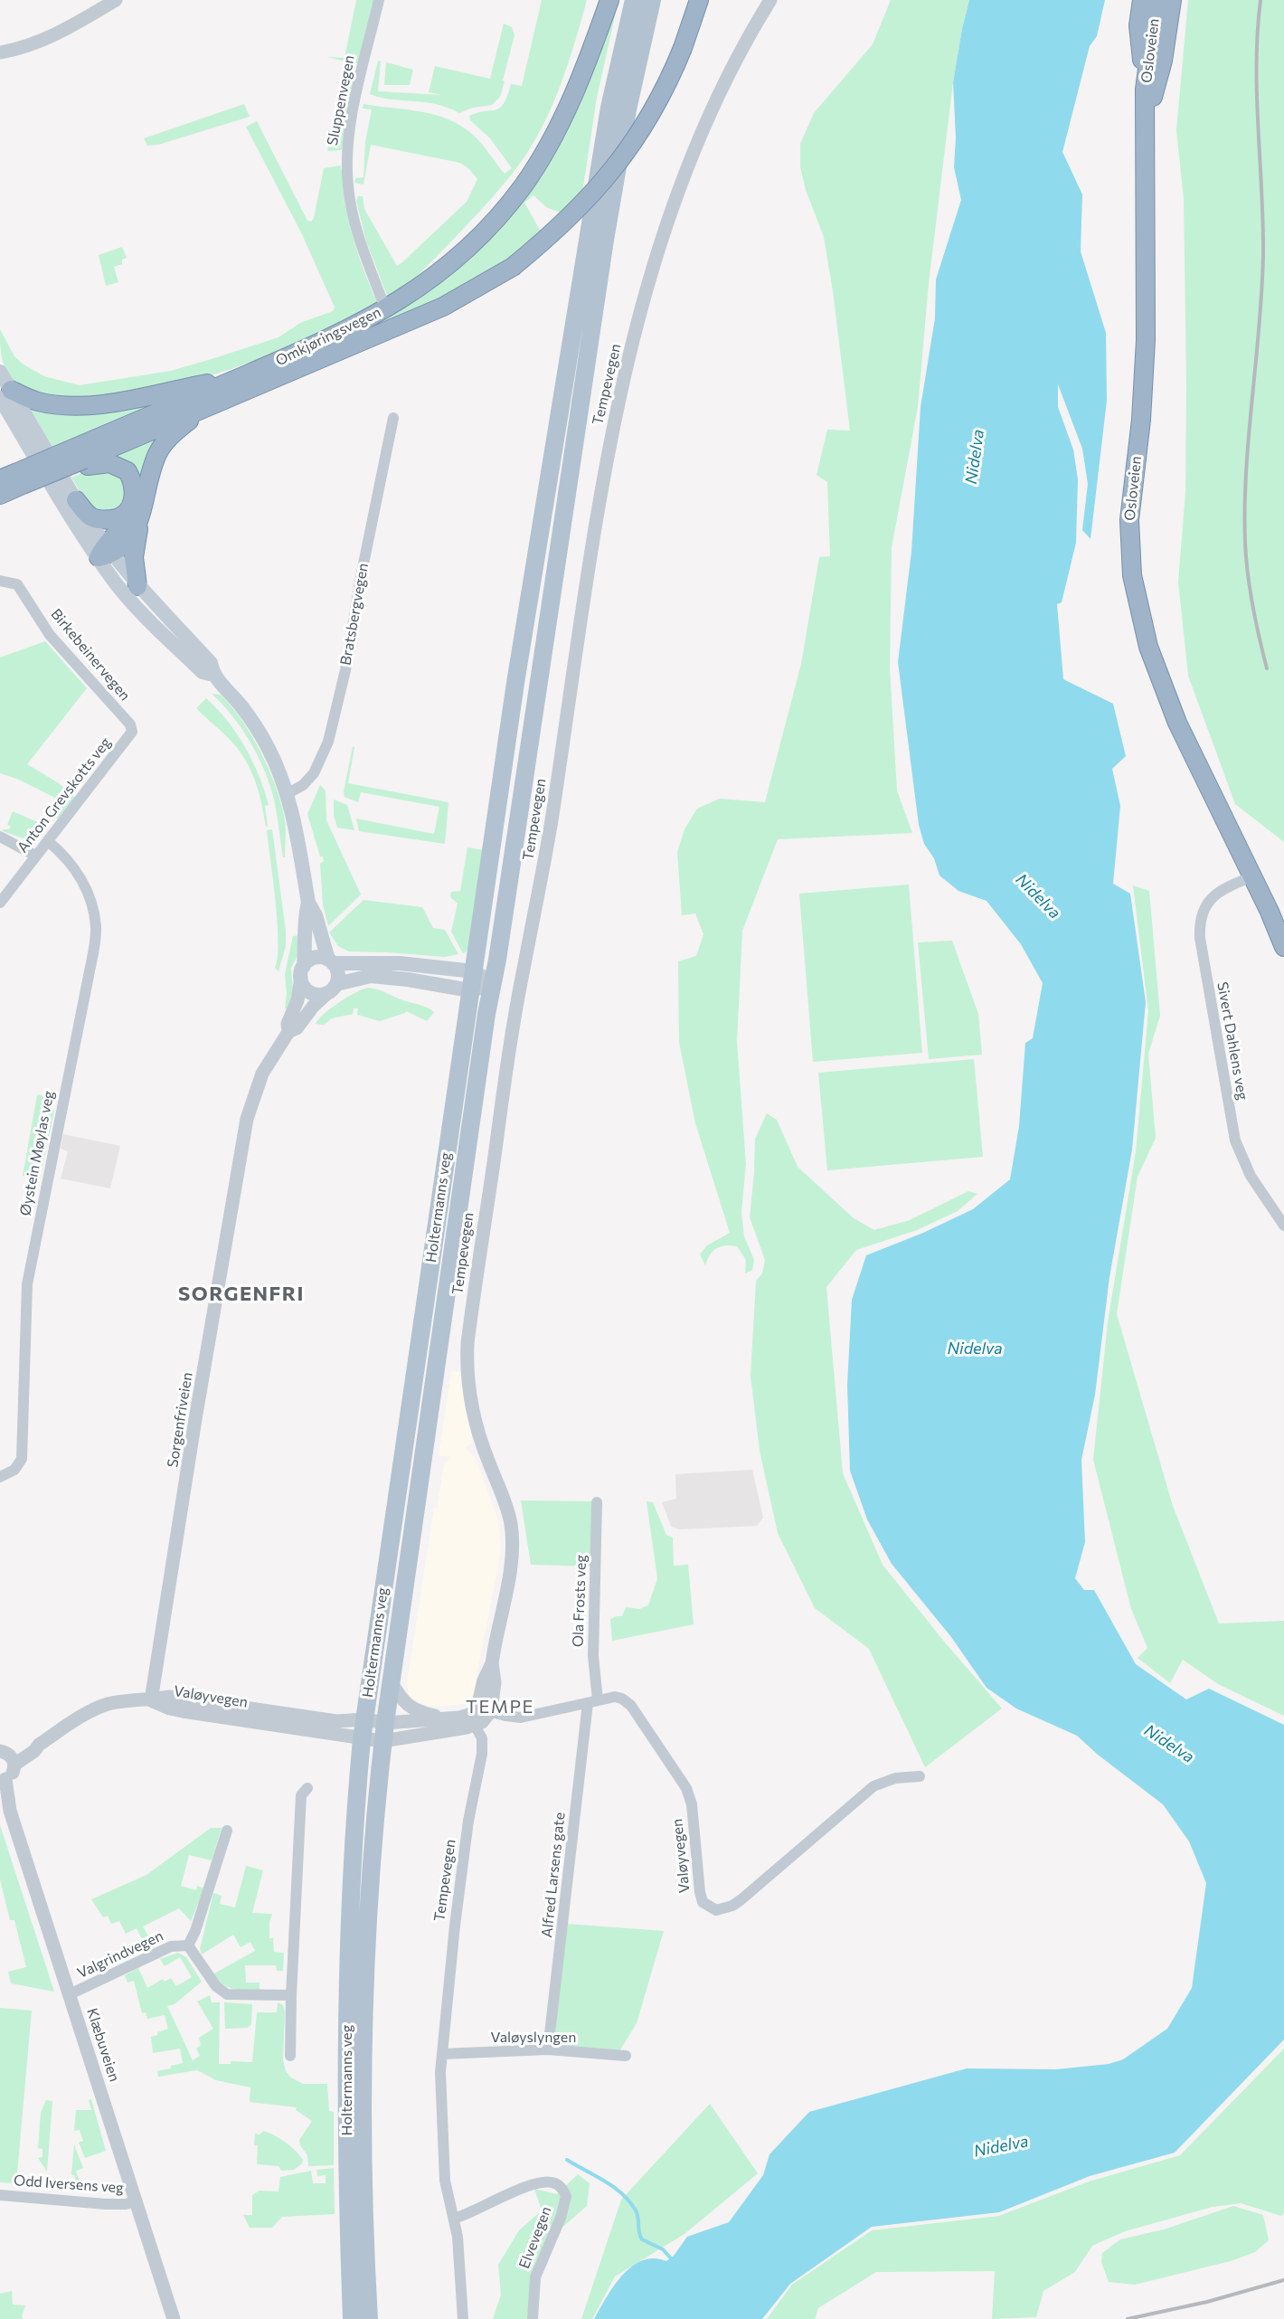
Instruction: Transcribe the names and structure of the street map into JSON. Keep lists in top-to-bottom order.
{
  "streets": {
    "highway": ["Osloveien", "Omkjøringsvegen"],
    "main road": ["Holtermanns veg"],
    "street": [
      "Sluppenvegen",
      "Tempevegen",
      "Bratsbergvegen",
      "Birkebeinervegen",
      "Anton Grevskotts veg",
      "Sivert Dahlens veg",
      "Øystein Møylas veg",
      "Sorgenfriveien",
      "Ola Frosts veg",
      "Valøyvegen",
      "Alfred Larsens gate",
      "Valgrindvegen",
      "Valøyslyngen",
      "Klæbuveien",
      "Odd Iversens veg",
      "Elvevegen"
    ]
  },
  "crossings": [
    ["Osloveien", "Sivert Dahlens veg"],
    ["Tempevegen", "Valøyvegen"],
    ["Tempevegen", "Valøyslyngen"],
    ["Birkebeinervegen", "Anton Grevskotts veg"],
    ["Anton Grevskotts veg", "Øystein Møylas veg"],
    ["Holtermanns veg", "Valøyvegen"],
    ["Sorgenfriveien", "Valøyvegen"],
    ["Ola Frosts veg", "Valøyvegen"],
    ["Ola Frosts veg", "Alfred Larsens gate"],
    ["Valøyvegen", "Alfred Larsens gate"],
    ["Alfred Larsens gate", "Valøyslyngen"],
    ["Valgrindvegen", "Klæbuveien"],
    ["Klæbuveien", "Odd Iversens veg"]
  ],
  "districts": ["SORGENFRI", "TEMPE"],
  "water": ["Nidelva"]
}
